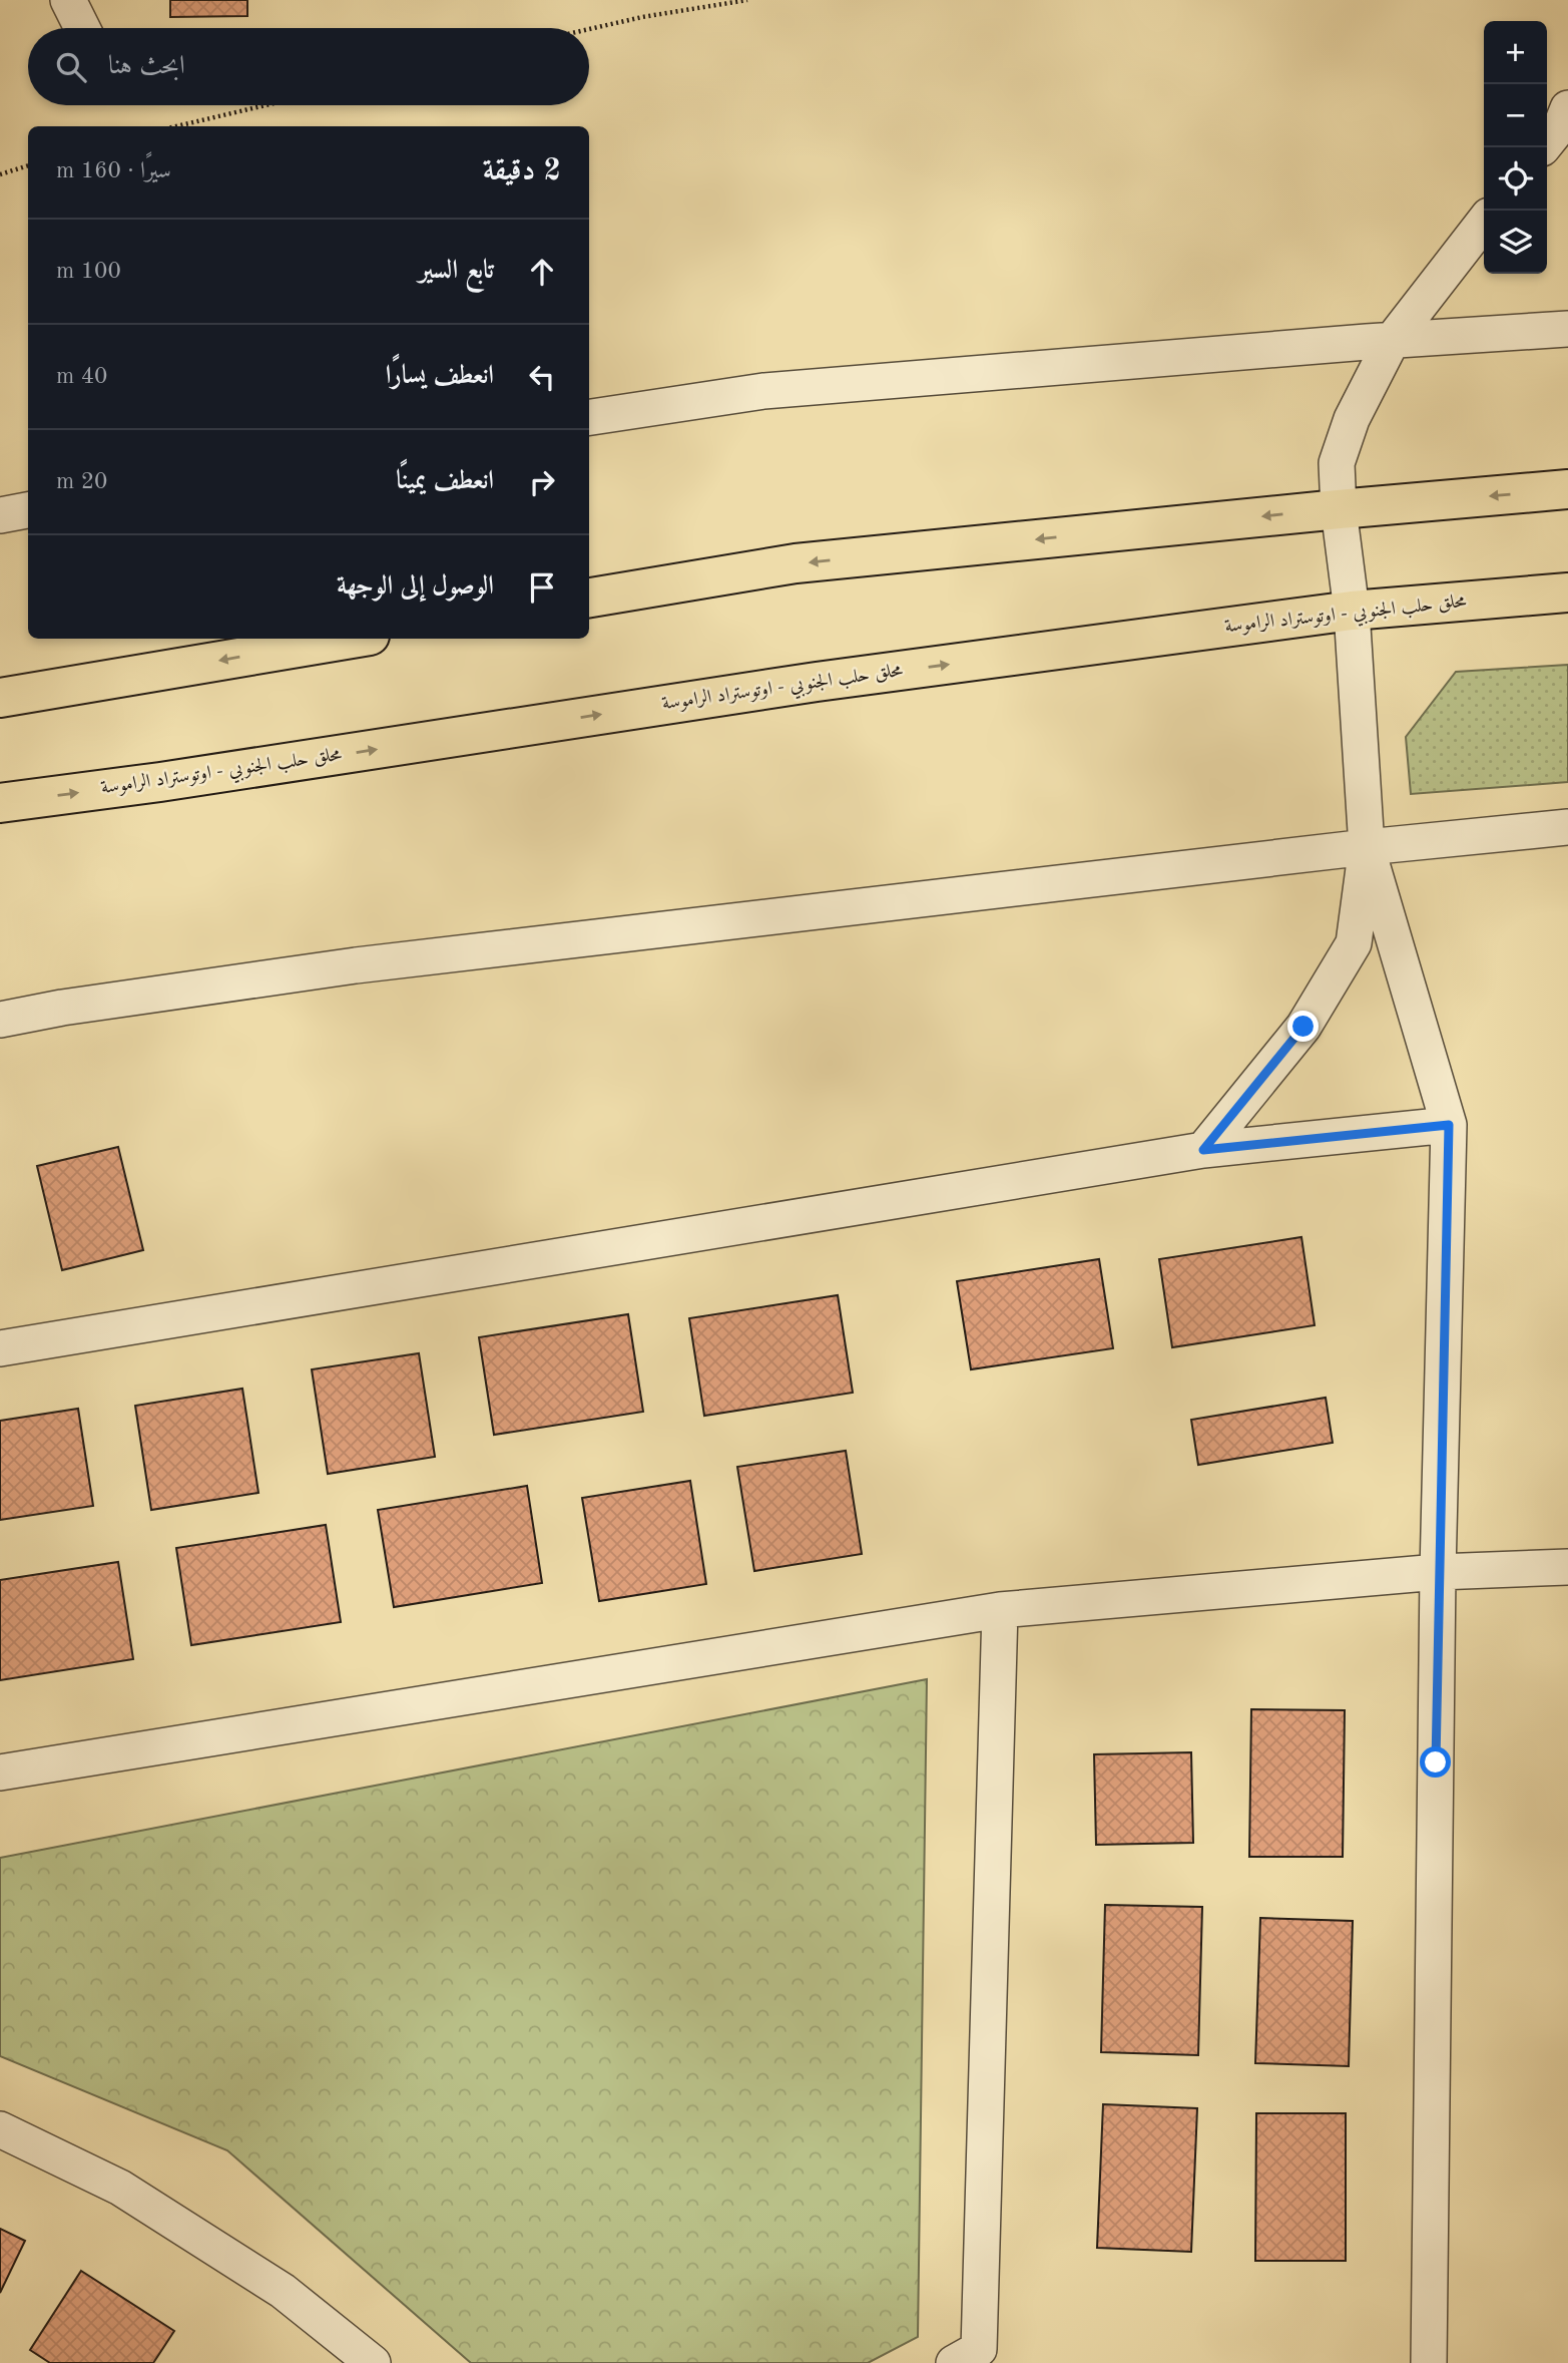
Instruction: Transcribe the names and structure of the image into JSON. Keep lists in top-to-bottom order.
{
  "streets": {
    "highway": ["محلق حلب الجنوبي - اوتوستراد الراموسة"]
  },
  "page": {
    "map_buttons": ["+", "−"],
    "search": "ابحث هنا",
    "heading": ["2 دقيقة", "سيرًا · 160 m"],
    "list": [
      ["تابع السير", "100 m"],
      ["انعطف يسارًا", "40 m"],
      ["انعطف يمينًا", "20 m"],
      "الوصول إلى الوجهة"
    ]
  }
}
